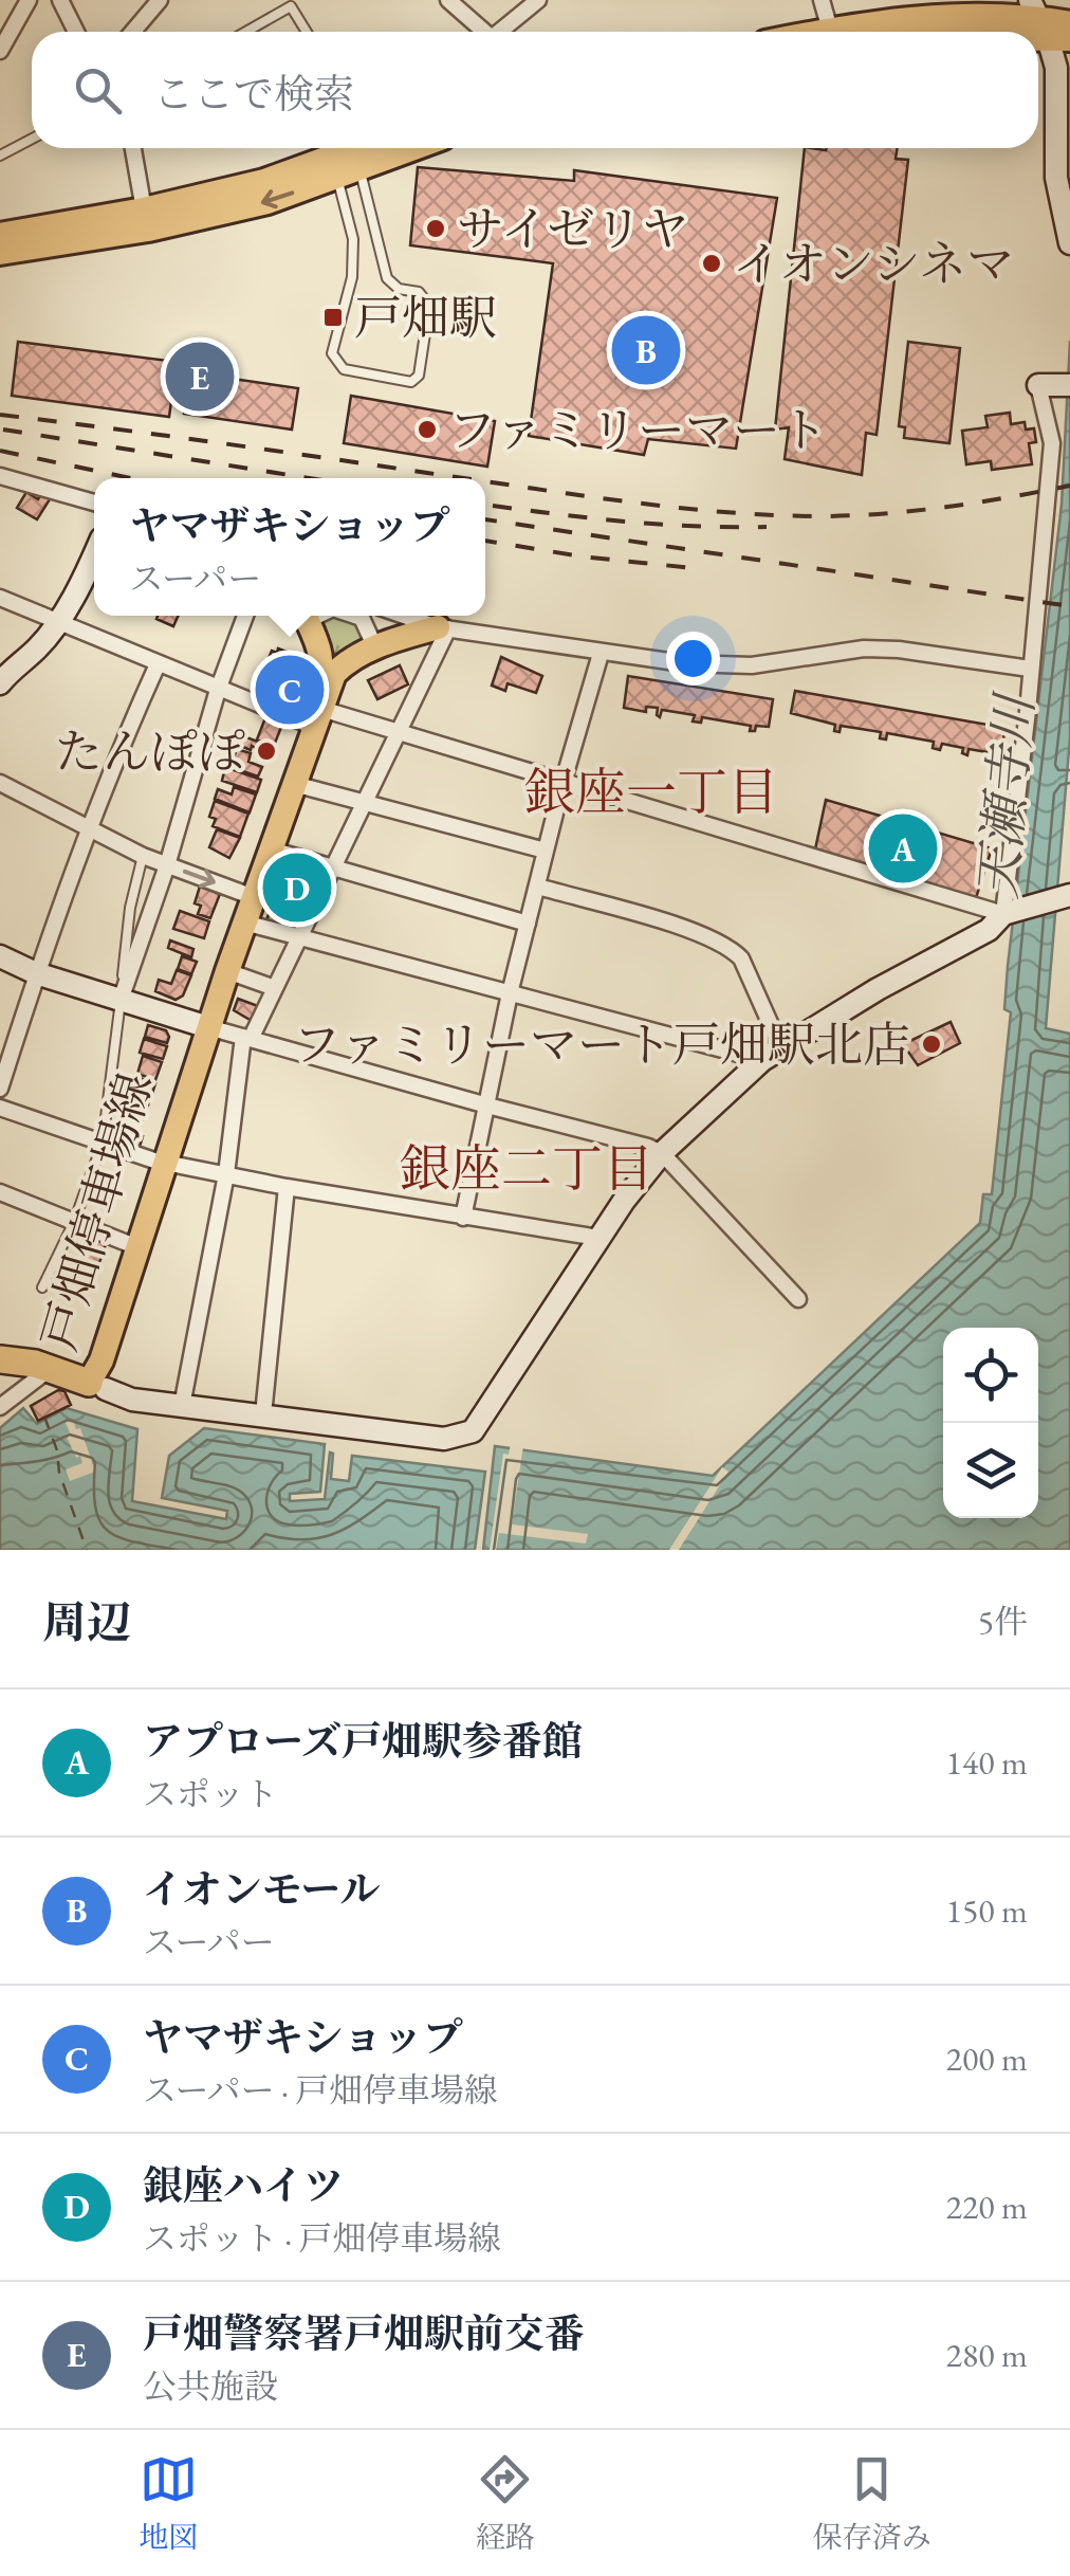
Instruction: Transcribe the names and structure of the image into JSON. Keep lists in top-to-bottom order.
{
  "streets": {
    "main road": ["戸畑停車場線"]
  },
  "districts": ["銀座一丁目", "銀座二丁目"],
  "water": ["天瀬寺川"],
  "places": {
    "other": [
      "サイゼリヤ",
      "イオンシネマ",
      "ファミリーマート",
      "たんぽぽ",
      "ファミリーマート戸畑駅北店"
    ],
    "transit": ["戸畑駅"]
  },
  "page": {
    "search": "ここで検索",
    "pins": [
      "B",
      "E",
      "C",
      "A",
      "D"
    ],
    "popup": ["ヤマザキショップ", "スーパー"],
    "heading": ["周辺", "5件"],
    "list": [
      {
        "mark": "A",
        "name": "アプローズ戸畑駅参番館",
        "note": "スポット",
        "value": "140 m"
      },
      {
        "mark": "B",
        "name": "イオンモール",
        "note": "スーパー",
        "value": "150 m"
      },
      {
        "mark": "C",
        "name": "ヤマザキショップ",
        "note": "スーパー · 戸畑停車場線",
        "value": "200 m"
      },
      {
        "mark": "D",
        "name": "銀座ハイツ",
        "note": "スポット · 戸畑停車場線",
        "value": "220 m"
      },
      {
        "mark": "E",
        "name": "戸畑警察署戸畑駅前交番",
        "note": "公共施設",
        "value": "280 m"
      }
    ],
    "nav": ["地図", "経路", "保存済み"]
  }
}
